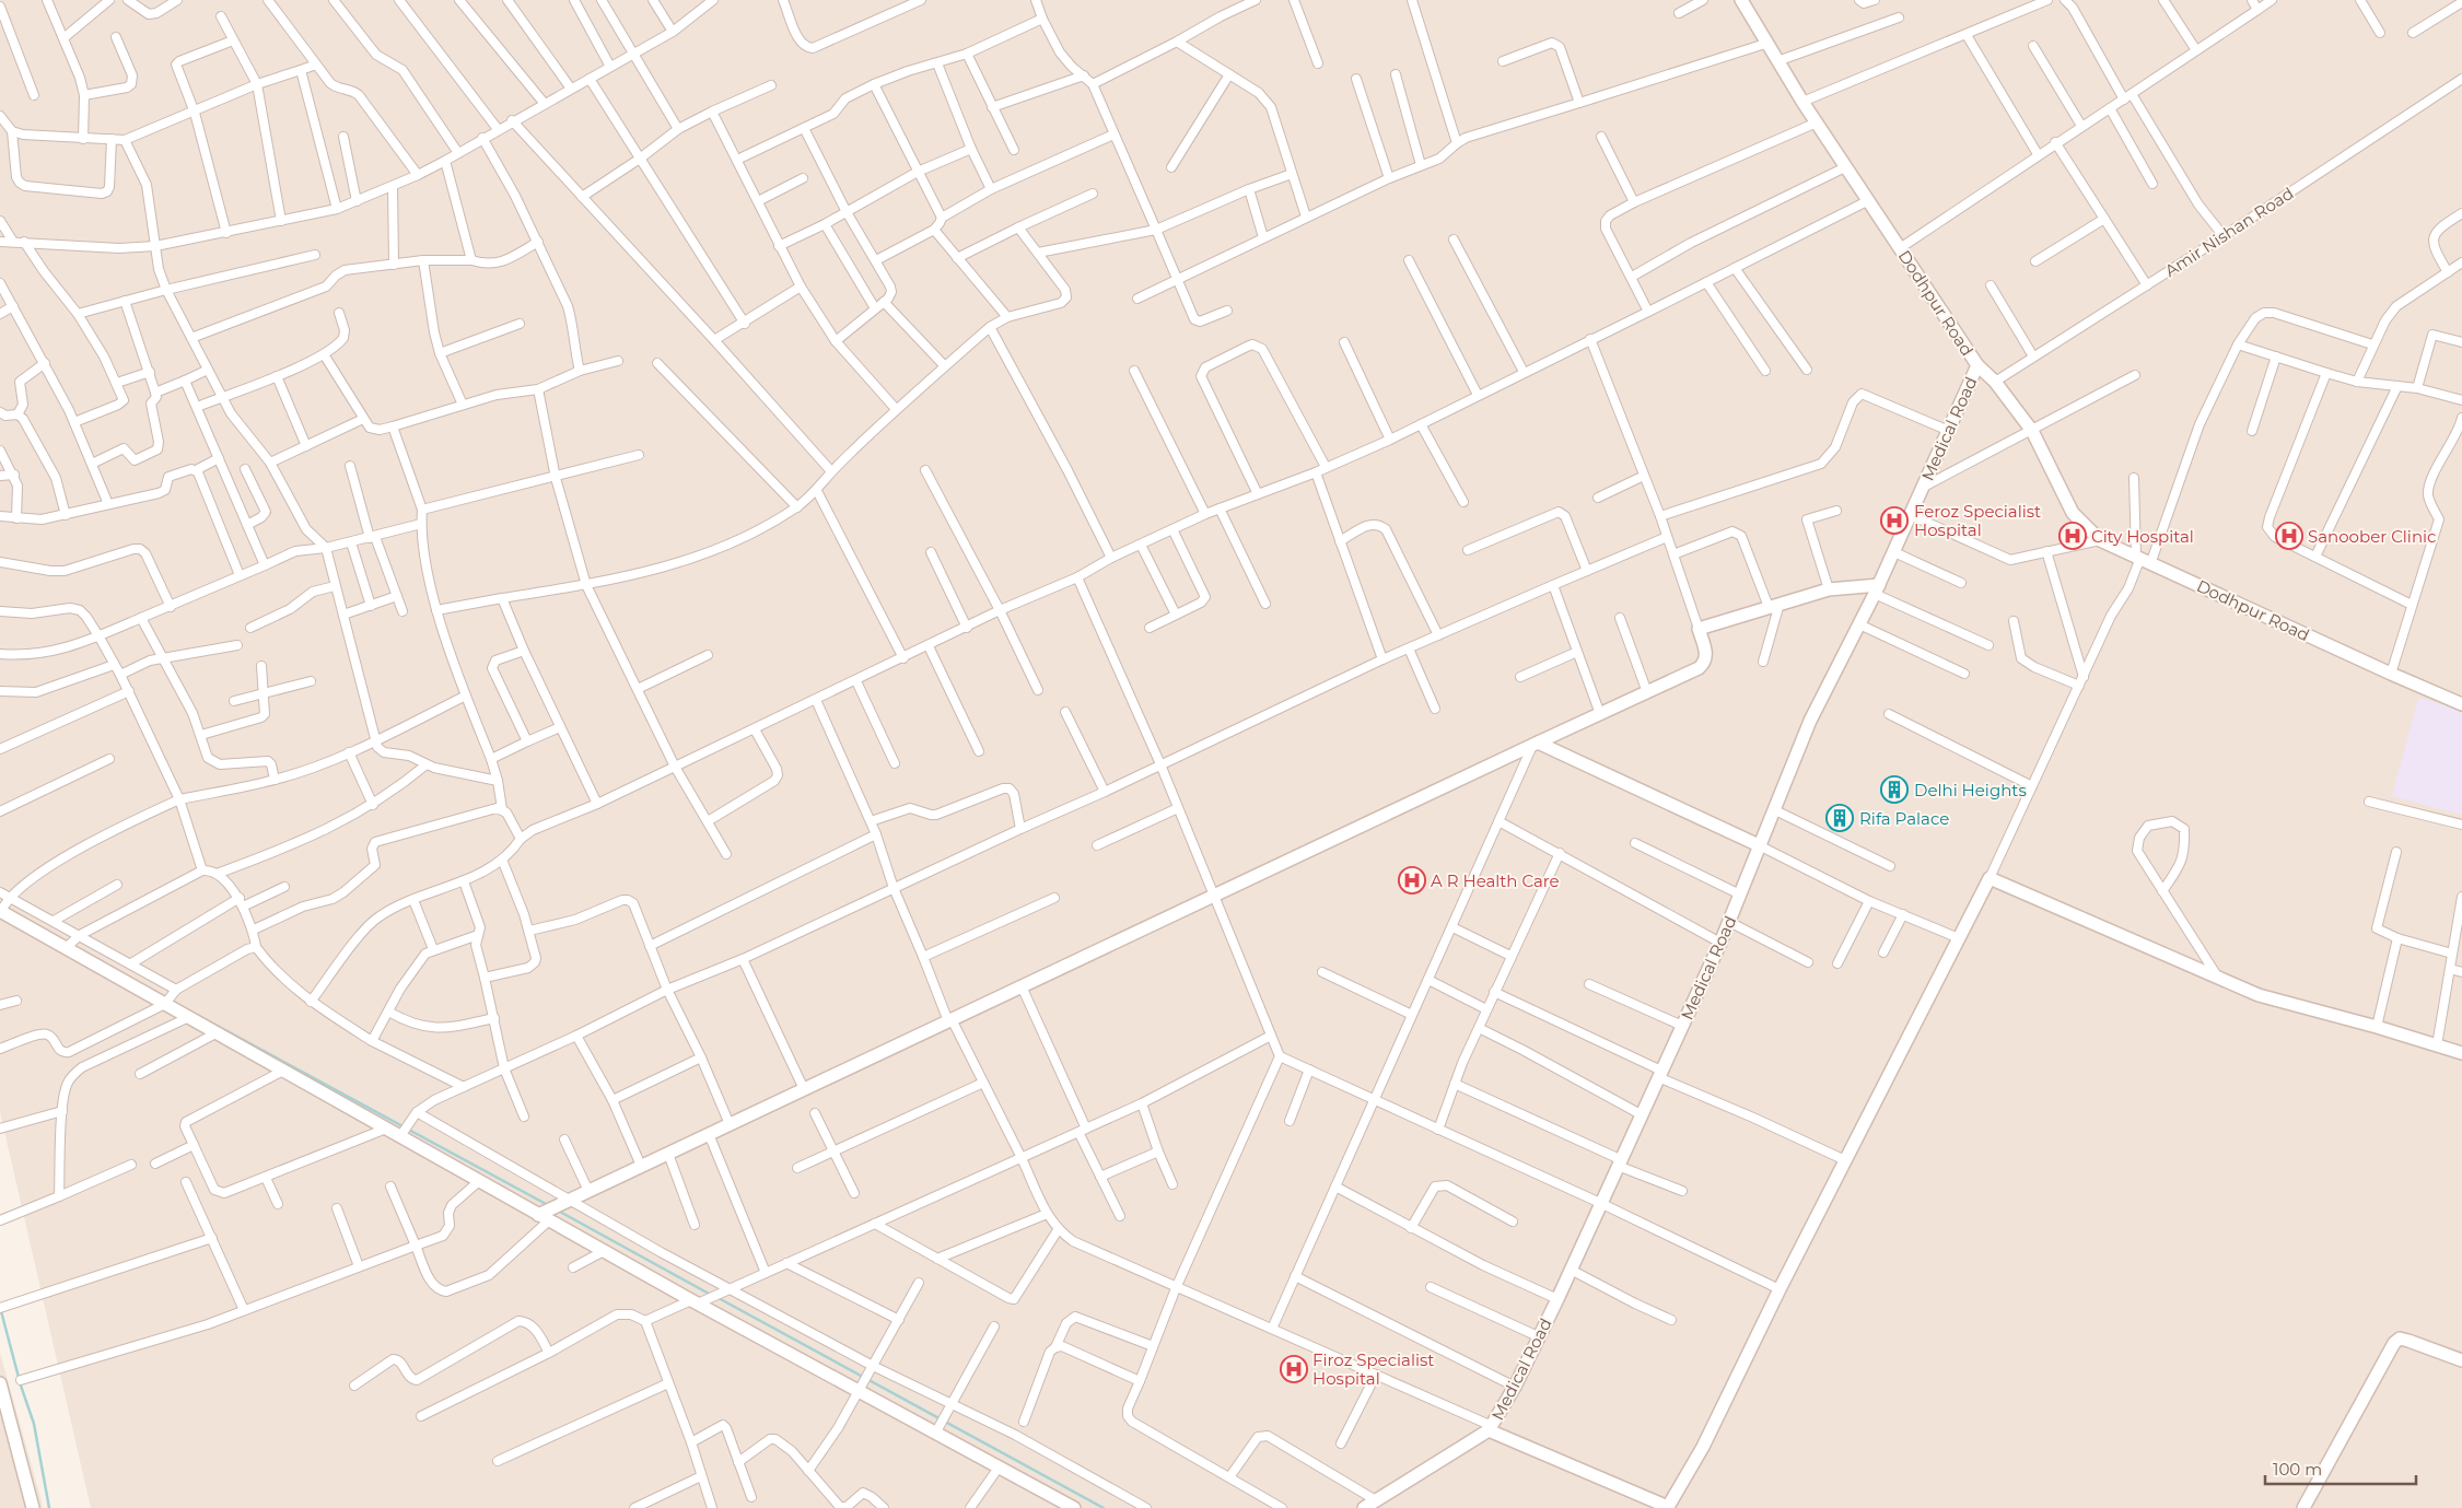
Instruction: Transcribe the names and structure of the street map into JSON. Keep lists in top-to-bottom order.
{
  "streets": {
    "street": ["Amir Nishan Road", "Dodhpur Road", "Medical Road"]
  },
  "crossings": [
    ["Amir Nishan Road", "Dodhpur Road"],
    ["Dodhpur Road", "Medical Road"]
  ],
  "places": {
    "hospital": [
      "Feroz Specialist Hospital",
      "City Hospital",
      "Sanoober Clinic",
      "A R Health Care",
      "Firoz Specialist Hospital"
    ],
    "building": ["Delhi Heights", "Rifa Palace"]
  },
  "scale_bar": "100 m"
}
